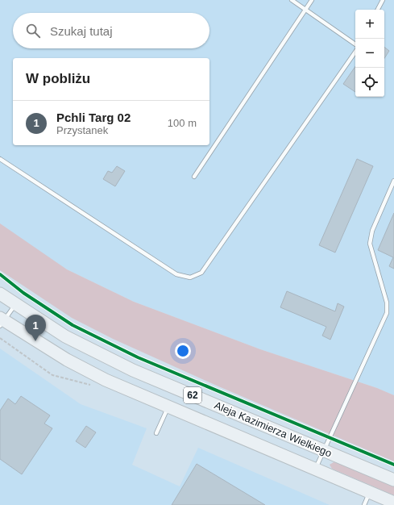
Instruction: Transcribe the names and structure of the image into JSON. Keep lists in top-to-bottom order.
{
  "streets": {
    "main road": ["62", "Aleja Kazimierza Wielkiego"]
  },
  "page": {
    "map_buttons": ["+", "−"],
    "search": "Szukaj tutaj",
    "heading": "W pobliżu",
    "list": [
      {
        "mark": "1",
        "name": "Pchli Targ 02",
        "note": "Przystanek",
        "value": "100 m"
      }
    ],
    "pins": "1"
  }
}
